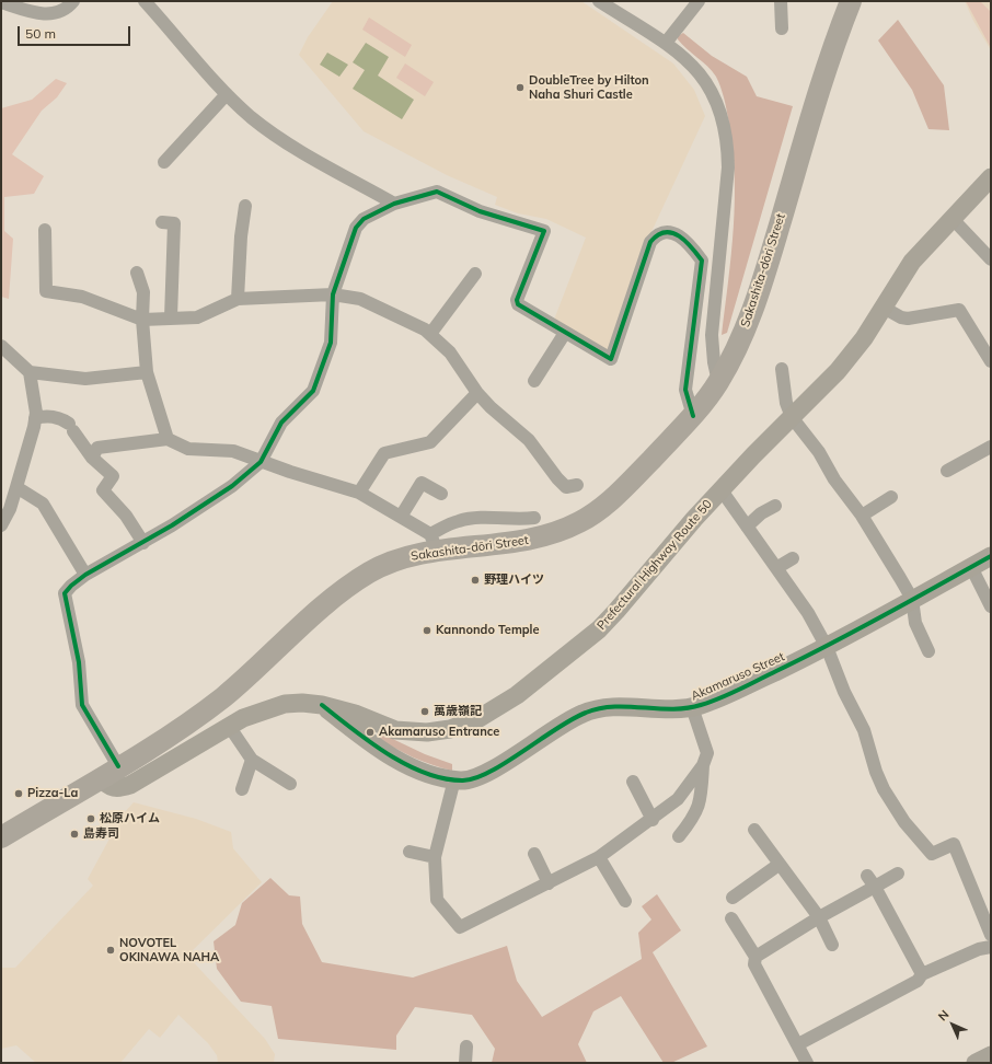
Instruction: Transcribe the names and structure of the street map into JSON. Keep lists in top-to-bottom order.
{
  "streets": {
    "main road": ["Sakashita-dōri Street", "Prefectural Highway Route 50", "Akamaruso Street"]
  },
  "crossings": [
    ["Sakashita-dōri Street", "Prefectural Highway Route 50"],
    ["Prefectural Highway Route 50", "Akamaruso Street"]
  ],
  "places": [
    "DoubleTree by Hilton Naha Shuri Castle",
    "野理ハイツ",
    "Kannondo Temple",
    "萬歳嶺記",
    "Akamaruso Entrance",
    "Pizza-La",
    "松原ハイム",
    "島寿司",
    "NOVOTEL OKINAWA NAHA"
  ],
  "scale_bar": "50 m",
  "north": "top left"
}
